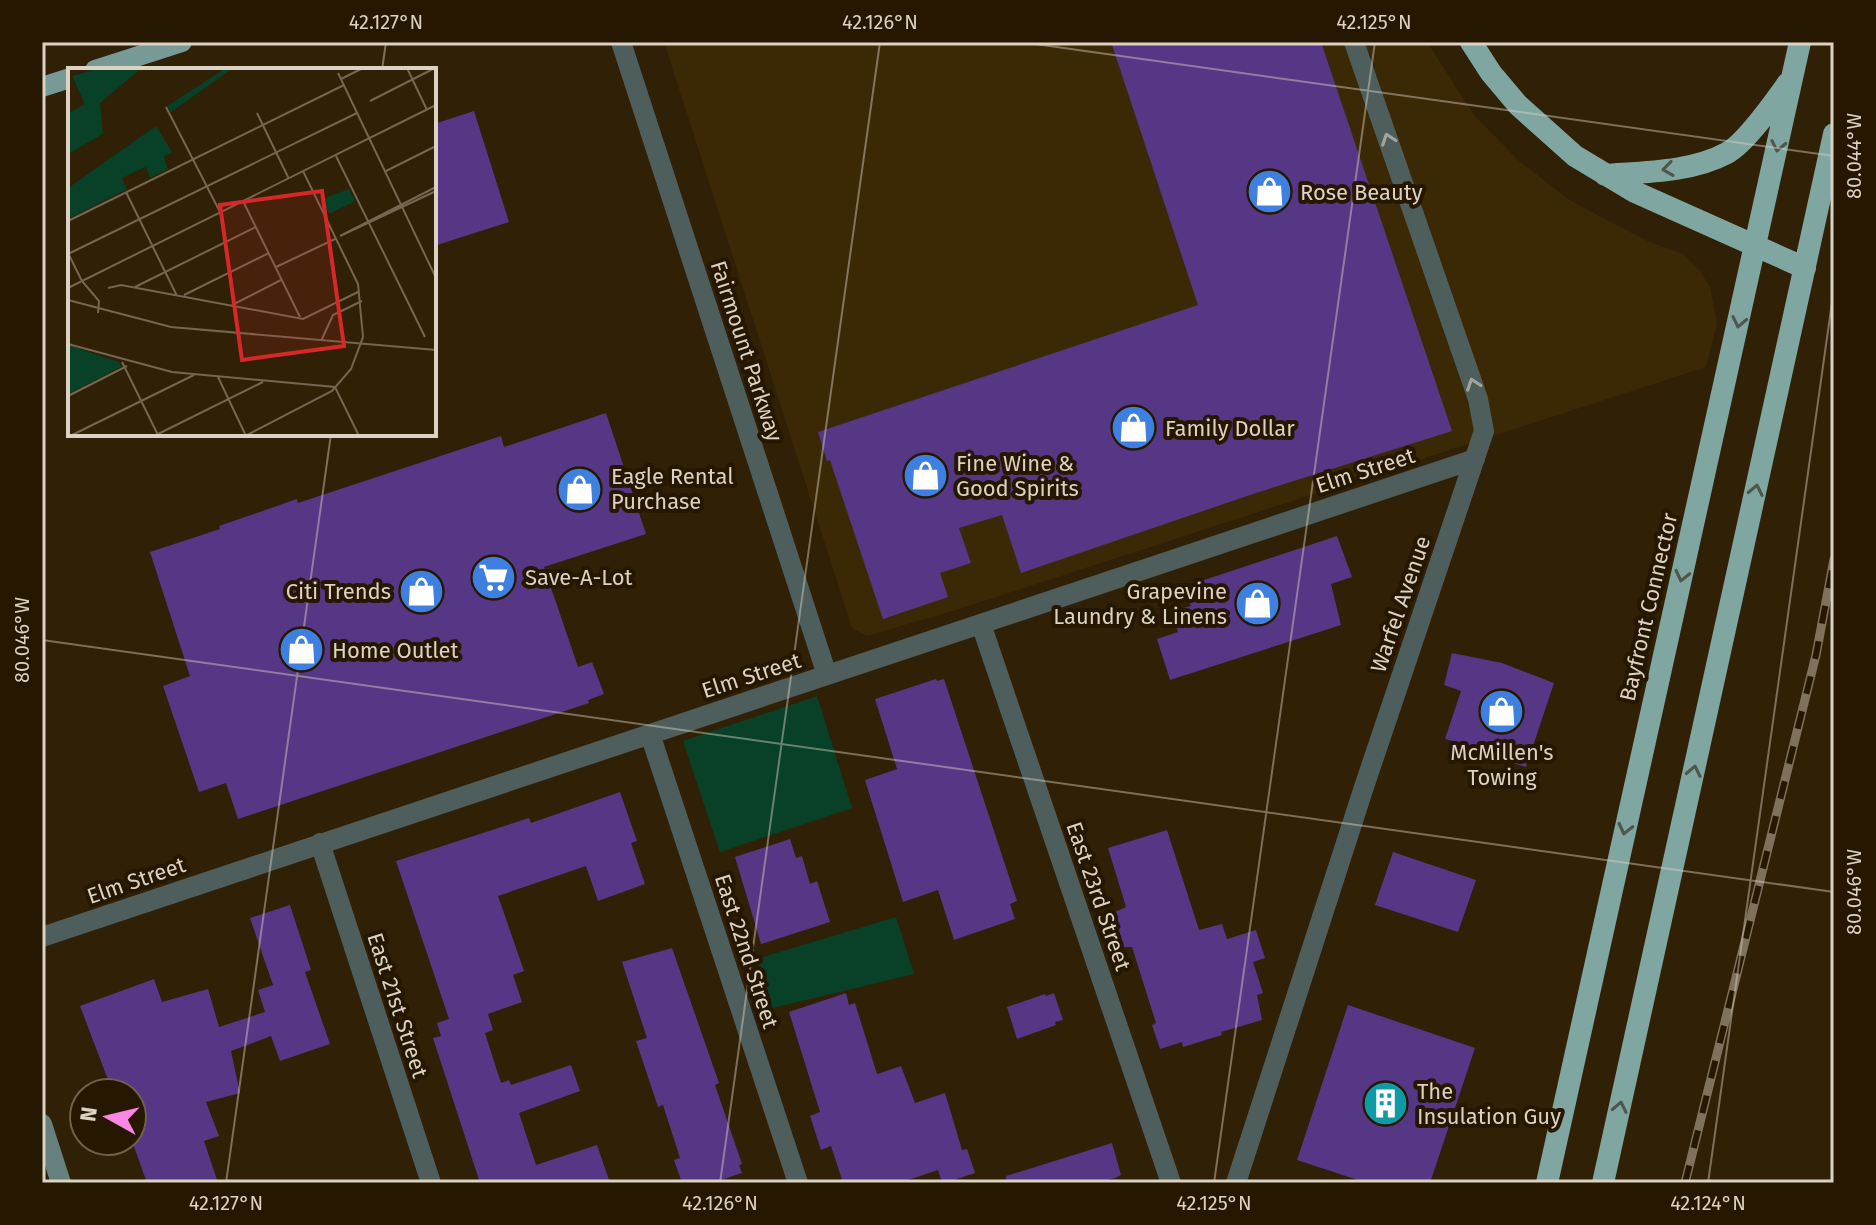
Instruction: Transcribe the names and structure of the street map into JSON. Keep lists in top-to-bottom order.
{
  "streets": {
    "highway": ["Bayfront Connector"],
    "street": [
      "Fairmount Parkway",
      "Elm Street",
      "Warfel Avenue",
      "East 23rd Street",
      "East 22nd Street",
      "East 21st Street"
    ]
  },
  "crossings": [
    ["Fairmount Parkway", "Elm Street"],
    ["Elm Street", "Warfel Avenue"],
    ["Elm Street", "East 23rd Street"],
    ["Elm Street", "East 22nd Street"],
    ["Elm Street", "East 21st Street"]
  ],
  "one_way": ["Warfel Avenue"],
  "places": {
    "shop": [
      "Rose Beauty",
      "Family Dollar",
      "Fine Wine & Good Spirits",
      "Eagle Rental Purchase",
      "Citi Trends",
      "Grapevine Laundry & Linens",
      "Home Outlet",
      "McMillen's Towing"
    ],
    "supermarket": ["Save-A-Lot"],
    "building": ["The Insulation Guy"]
  },
  "north": "left",
  "coordinates": [
    "42.127°N",
    "42.126°N",
    "42.125°N",
    "80.044°W",
    "80.046°W",
    "42.124°N"
  ]
}
